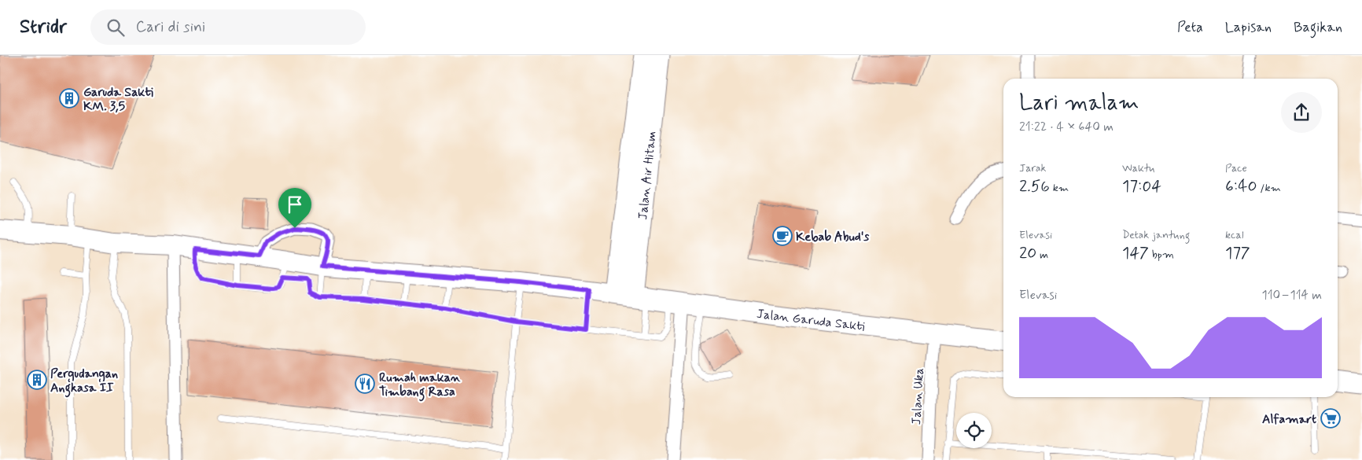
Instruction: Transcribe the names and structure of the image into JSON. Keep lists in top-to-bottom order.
{
  "streets": {
    "highway": ["Jalan Air Hitam", "Jalan Garuda Sakti"],
    "street": ["Jalan Uka"]
  },
  "crossings": [
    ["Jalan Air Hitam", "Jalan Garuda Sakti"],
    ["Jalan Garuda Sakti", "Jalan Uka"]
  ],
  "places": {
    "building": ["Garuda Sakti KM. 3,5", "Pergudangan Angkasa II"],
    "cafe": ["Kebab Abud's"],
    "restaurant": ["Rumah makan Timbang Rasa"],
    "supermarket": ["Alfamart"]
  },
  "page": {
    "header": "Stridr",
    "search": "Cari di sini",
    "nav": ["Peta", "Lapisan", "Bagikan"],
    "heading": ["Lari malam", "21:22 · 4 × 640 m"],
    "stats": [
      ["Jarak", "2.56 km"],
      ["Waktu", "17:04"],
      ["Pace", "6:40 /km"],
      ["Elevasi", "20 m"],
      ["Detak jantung", "147 bpm"],
      ["kcal", "177"]
    ],
    "chart": ["Elevasi", "110–114 m"]
  }
}
